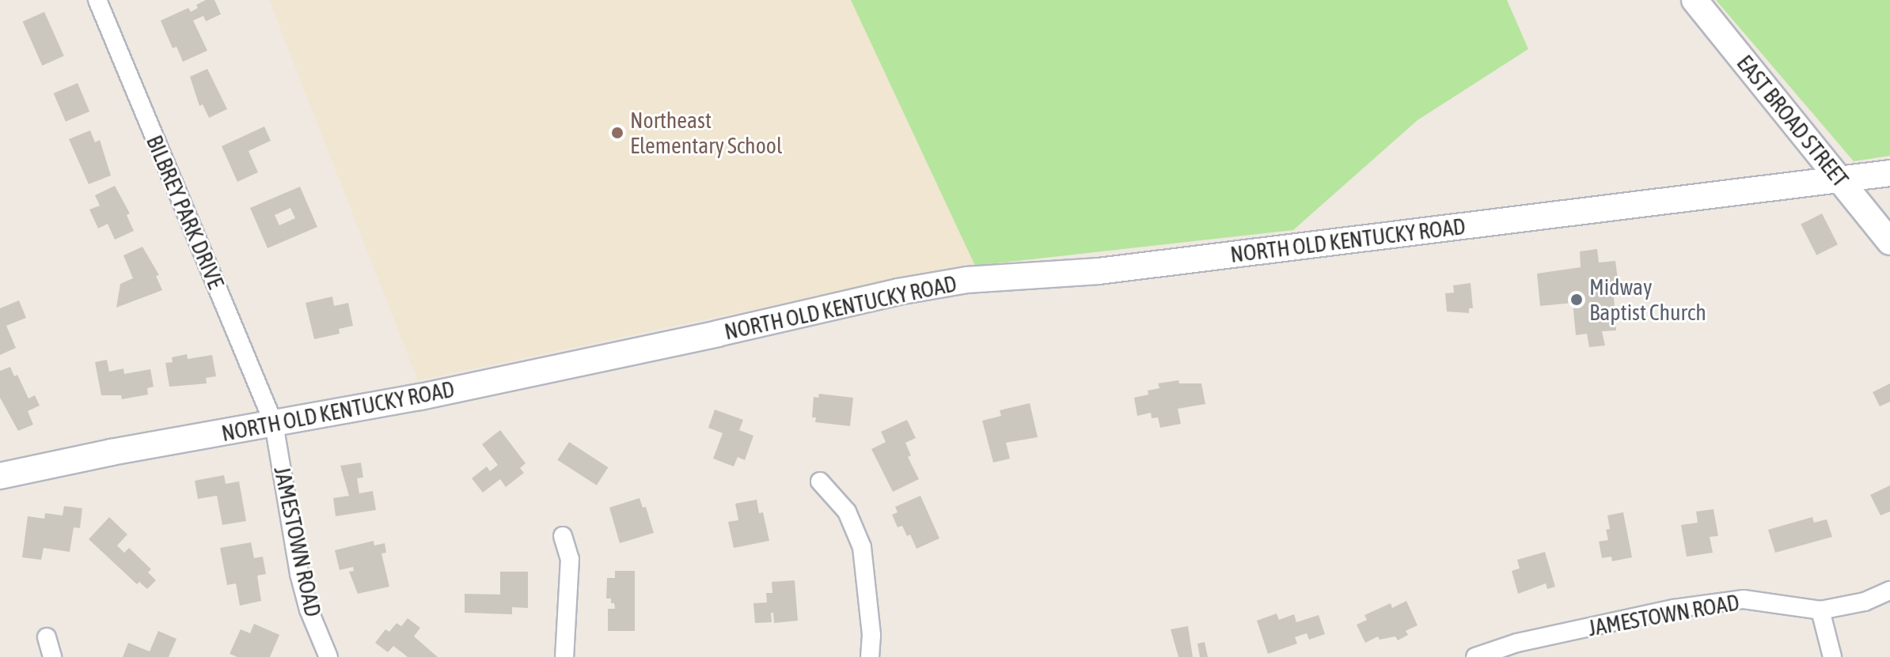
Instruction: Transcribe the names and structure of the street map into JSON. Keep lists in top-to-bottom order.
{
  "streets": {
    "street": [
      "EAST BROAD STREET",
      "BILBREY PARK DRIVE",
      "NORTH OLD KENTUCKY ROAD",
      "JAMESTOWN ROAD"
    ]
  },
  "crossings": [
    ["EAST BROAD STREET", "NORTH OLD KENTUCKY ROAD"],
    ["BILBREY PARK DRIVE", "NORTH OLD KENTUCKY ROAD"],
    ["BILBREY PARK DRIVE", "JAMESTOWN ROAD"],
    ["NORTH OLD KENTUCKY ROAD", "JAMESTOWN ROAD"]
  ],
  "places": ["Northeast Elementary School", "Midway Baptist Church"]
}
